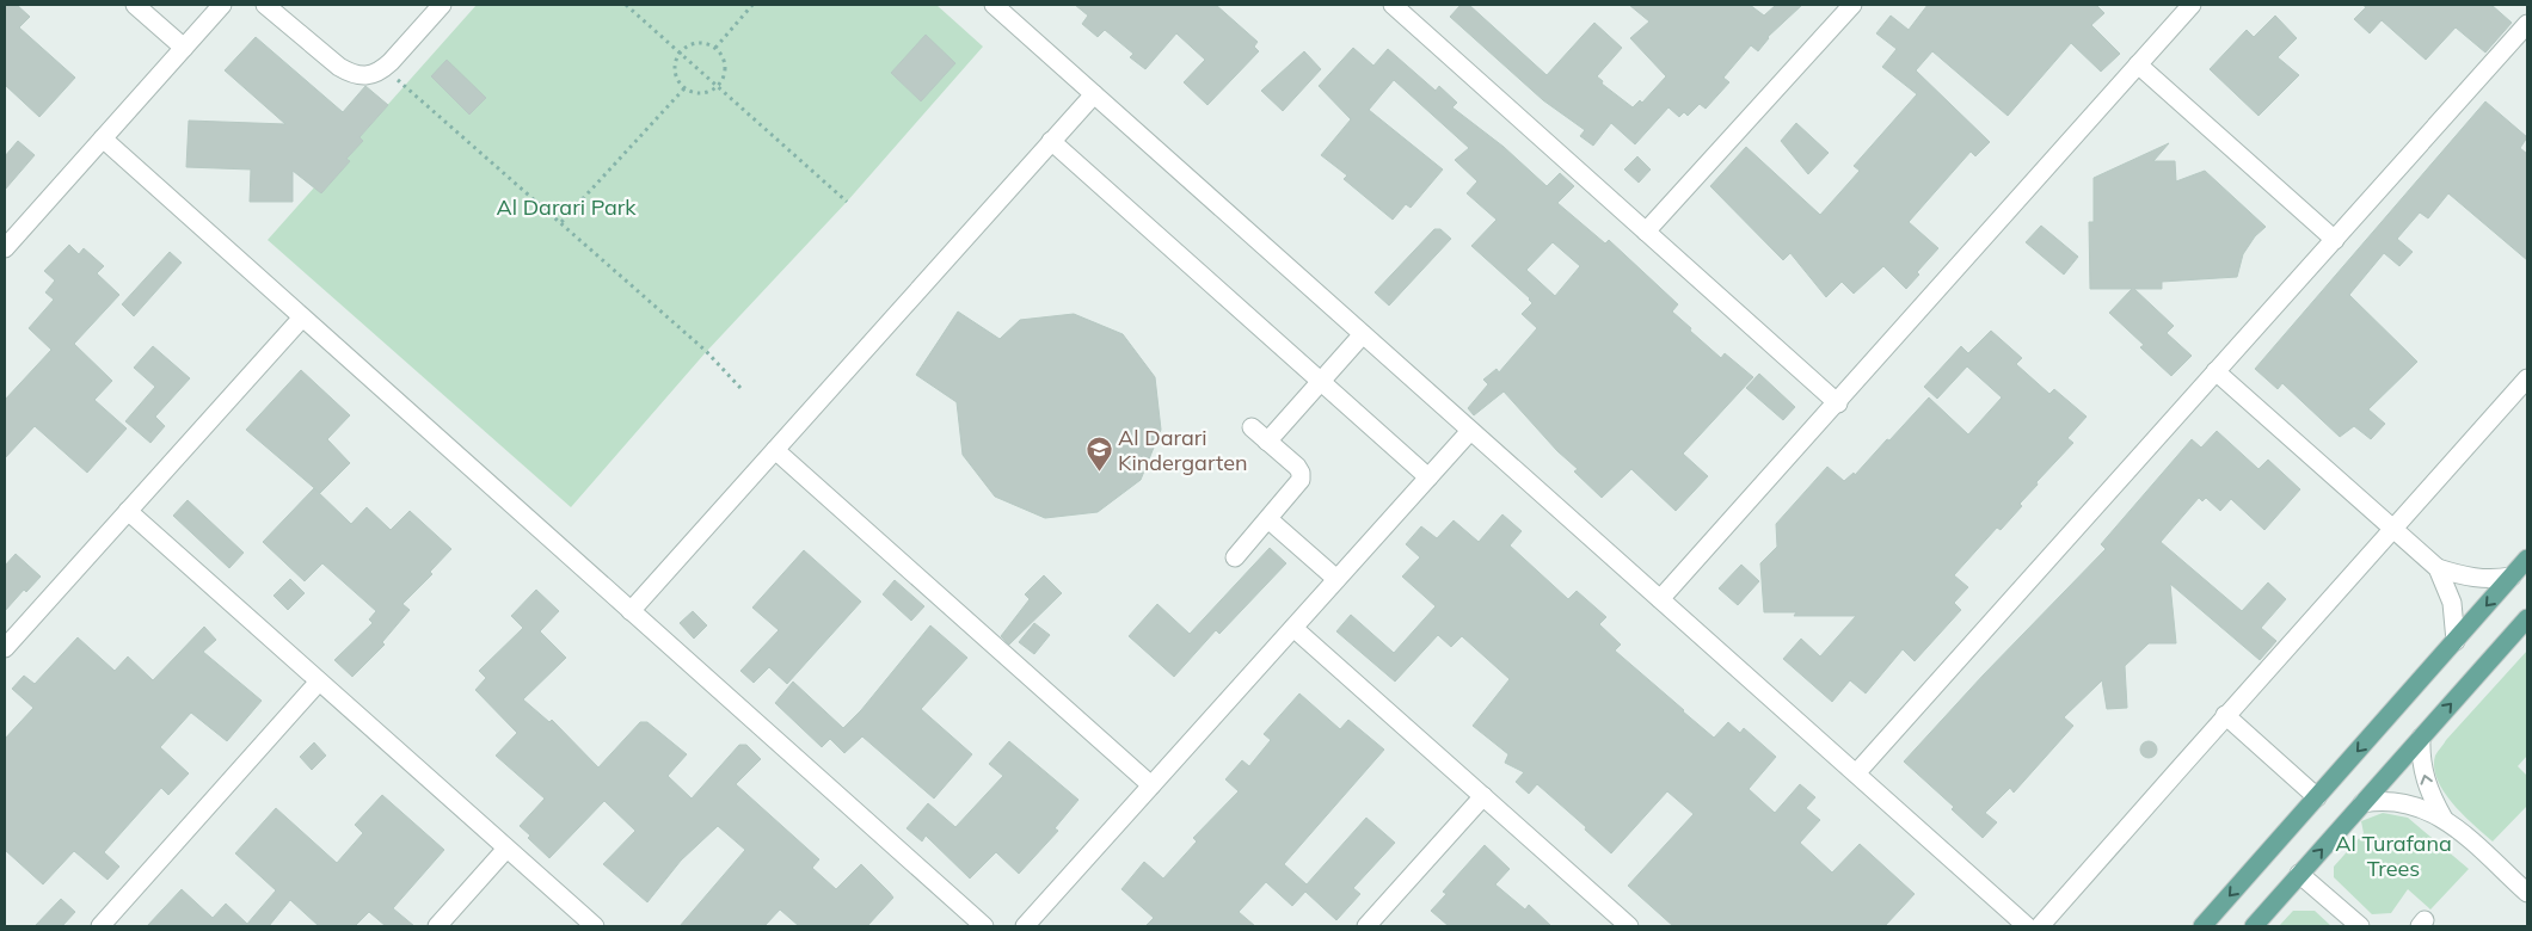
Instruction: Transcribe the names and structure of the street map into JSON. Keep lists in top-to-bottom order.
{
  "parks": ["Al Darari Park", "Al Turafana Trees"],
  "places": {
    "school or university": ["Al Darari Kindergarten"]
  }
}
